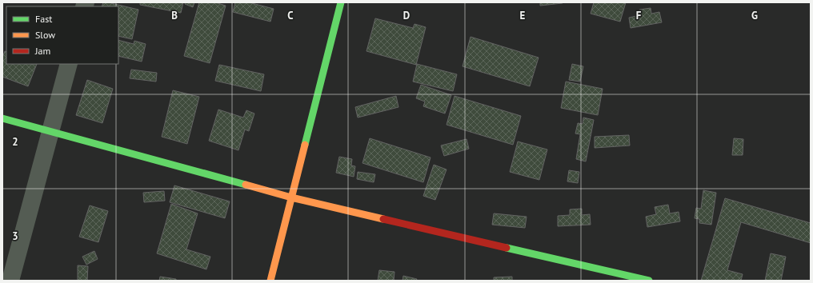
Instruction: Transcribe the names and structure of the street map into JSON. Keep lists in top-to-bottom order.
{
  "legend": ["Fast", "Slow", "Jam"],
  "grid": {
    "columns": [
      "B",
      "C",
      "D",
      "E",
      "F",
      "G"
    ],
    "rows": ["2", "3"]
  }
}
